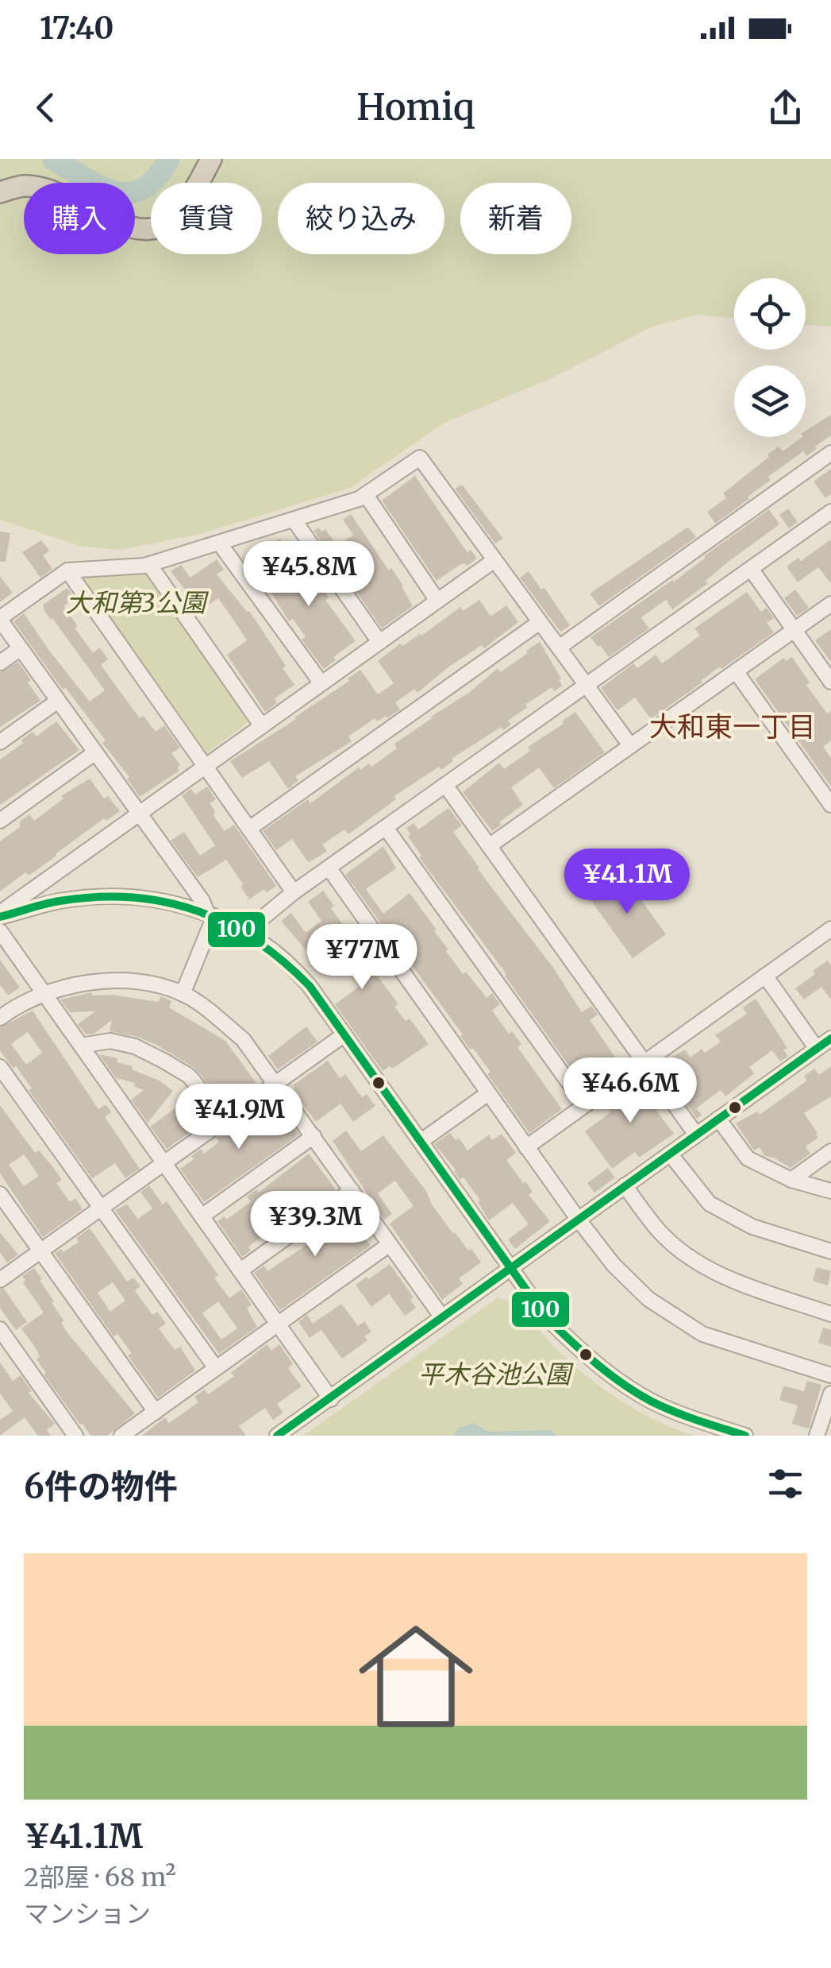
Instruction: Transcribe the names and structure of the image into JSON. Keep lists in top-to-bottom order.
{
  "districts": ["大和東一丁目"],
  "parks": ["大和第3公園", "平木谷池公園"],
  "lines": ["transit line 100"],
  "page": {
    "status": "17:40",
    "header": "Homiq",
    "chip": [
      "購入",
      "賃貸",
      "絞り込み",
      "新着"
    ],
    "price": [
      "¥45.8M",
      "¥41.1M",
      "¥77M",
      "¥46.6M",
      "¥41.9M",
      "¥39.3M"
    ],
    "heading": "6件の物件",
    "list": [
      {
        "name": "¥41.1M",
        "note": "2部屋 · 68 m² · マンション"
      }
    ]
  }
}
